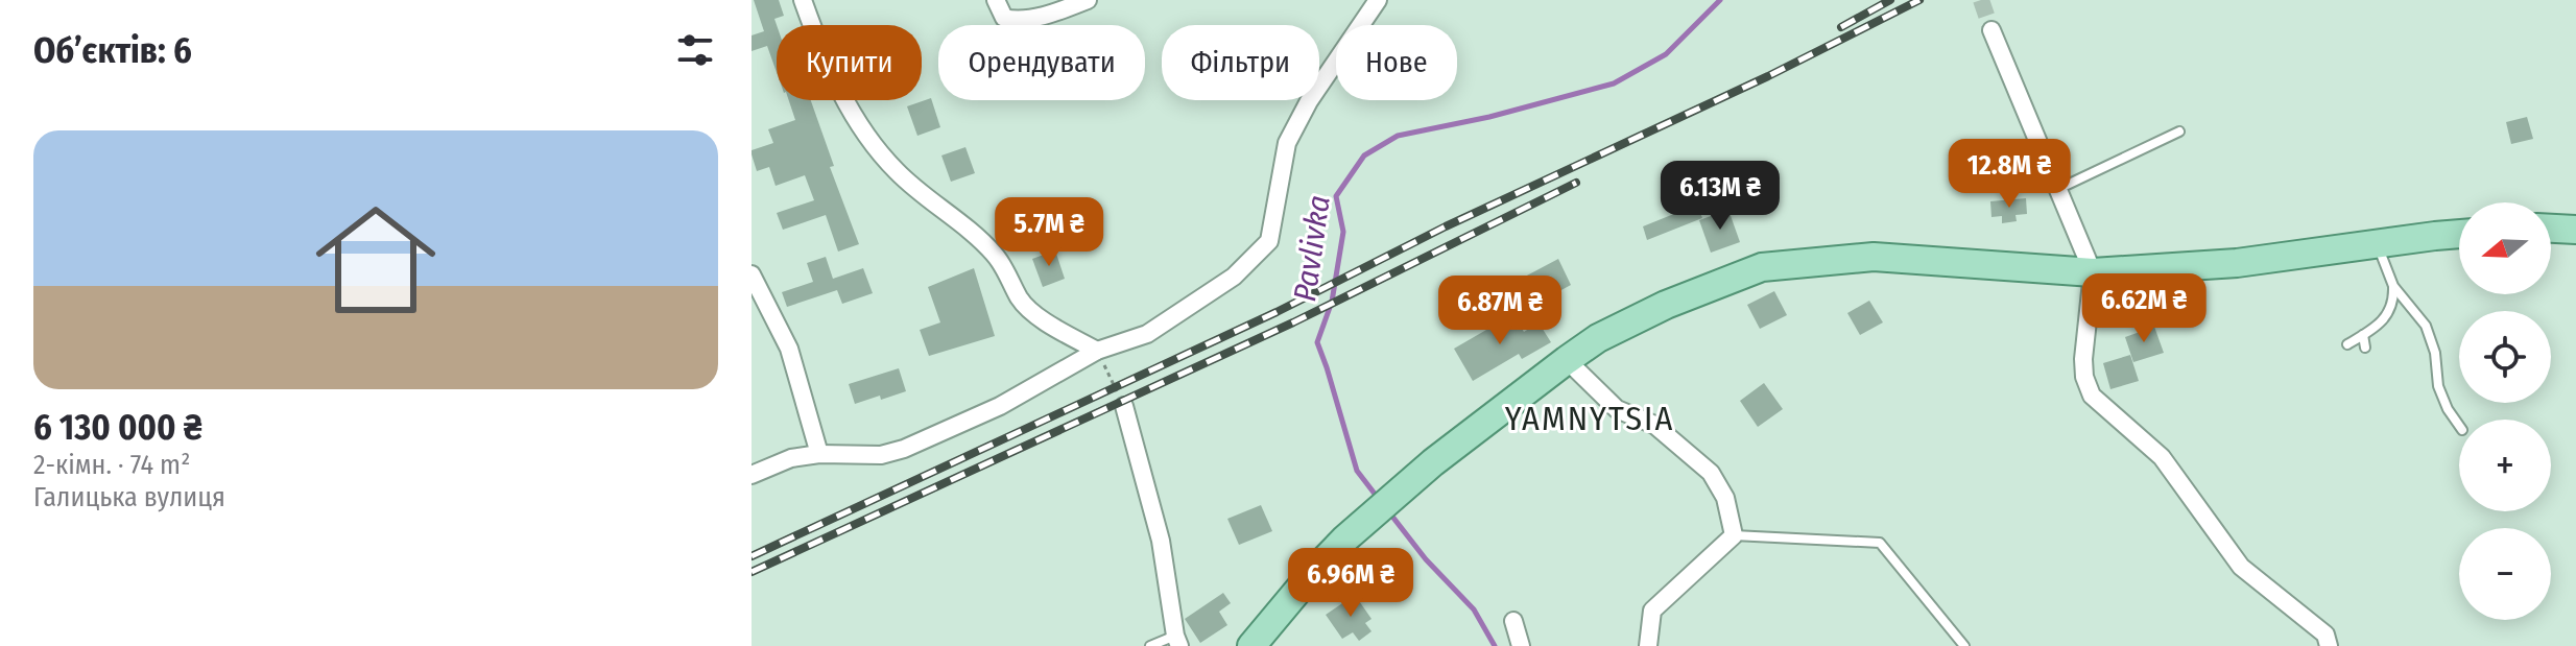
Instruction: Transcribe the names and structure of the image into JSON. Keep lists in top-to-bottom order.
{
  "districts": ["YAMNYTSIA"],
  "water": ["Pavlivka"],
  "north": "left",
  "page": {
    "heading": "Об’єктів: 6",
    "chip": [
      "Купити",
      "Орендувати",
      "Фільтри",
      "Нове"
    ],
    "list": [
      {
        "name": "6 130 000 ₴",
        "note": "2-кімн. · 74 m² · Галицька вулиця"
      }
    ],
    "price": [
      "12.8M ₴",
      "6.13M ₴",
      "5.7M ₴",
      "6.62M ₴",
      "6.87M ₴",
      "6.96M ₴"
    ],
    "map_buttons": ["+", "−"]
  }
}
